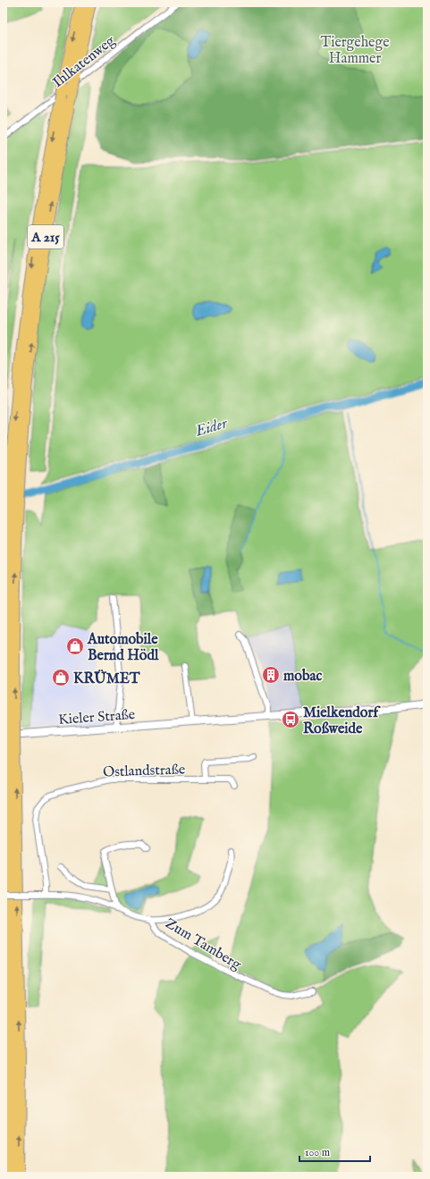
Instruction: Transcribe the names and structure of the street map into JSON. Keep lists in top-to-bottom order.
{
  "streets": {
    "highway": ["A 215"],
    "street": [
      "Ihlkatenweg",
      "Kieler Straße",
      "Ostlandstraße",
      "Zum Tamberg"
    ]
  },
  "crossings": [
    ["A 215", "Kieler Straße"],
    ["Ostlandstraße", "Zum Tamberg"]
  ],
  "water": ["Eider"],
  "parks": ["Tiergehege Hammer"],
  "places": {
    "shop": ["Automobile Bernd Hödl", "KRÜMET"],
    "building": ["mobac"],
    "bus stop": ["Mielkendorf Roßweide"]
  },
  "scale_bar": "100 m"
}
